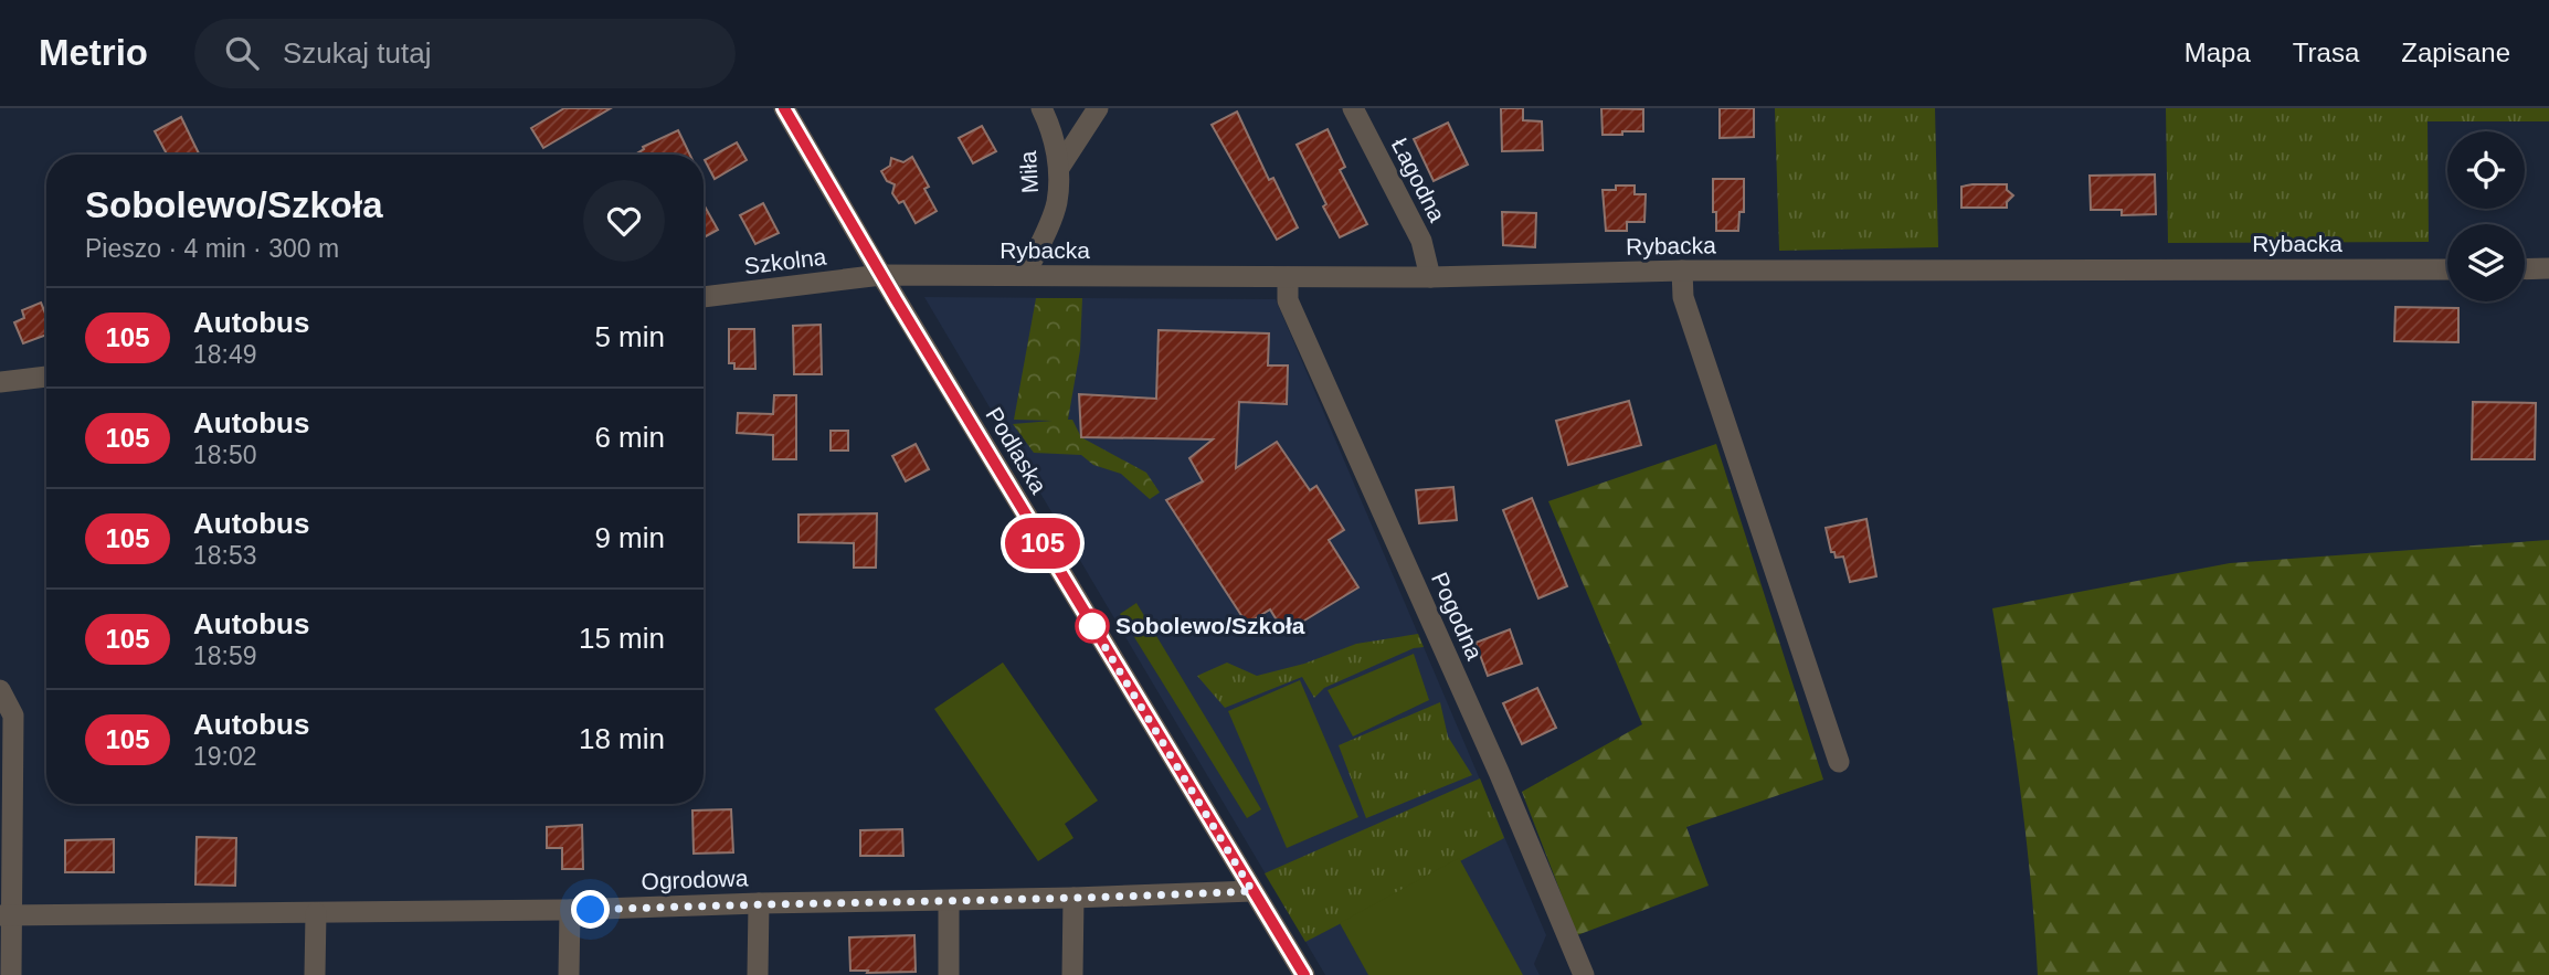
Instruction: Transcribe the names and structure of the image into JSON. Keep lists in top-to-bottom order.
{
  "streets": {
    "street": [
      "Miła",
      "Łagodna",
      "Rybacka",
      "Szkolna",
      "Podlaska",
      "Pogodna",
      "Ogrodowa"
    ]
  },
  "crossings": [
    ["Miła", "Rybacka"],
    ["Łagodna", "Rybacka"],
    ["Rybacka", "Szkolna"],
    ["Rybacka", "Podlaska"],
    ["Rybacka", "Pogodna"],
    ["Szkolna", "Podlaska"],
    ["Podlaska", "Ogrodowa"]
  ],
  "places": ["Sobolewo/Szkoła"],
  "lines": ["bus line 105"],
  "page": {
    "header": "Metrio",
    "search": "Szukaj tutaj",
    "nav": ["Mapa", "Trasa", "Zapisane"],
    "on_map": "105",
    "heading": ["Sobolewo/Szkoła", "Pieszo · 4 min · 300 m"],
    "list": [
      {
        "mark": "105",
        "name": "Autobus",
        "note": "18:49",
        "value": "5 min"
      },
      {
        "mark": "105",
        "name": "Autobus",
        "note": "18:50",
        "value": "6 min"
      },
      {
        "mark": "105",
        "name": "Autobus",
        "note": "18:53",
        "value": "9 min"
      },
      {
        "mark": "105",
        "name": "Autobus",
        "note": "18:59",
        "value": "15 min"
      },
      {
        "mark": "105",
        "name": "Autobus",
        "note": "19:02",
        "value": "18 min"
      }
    ]
  }
}
